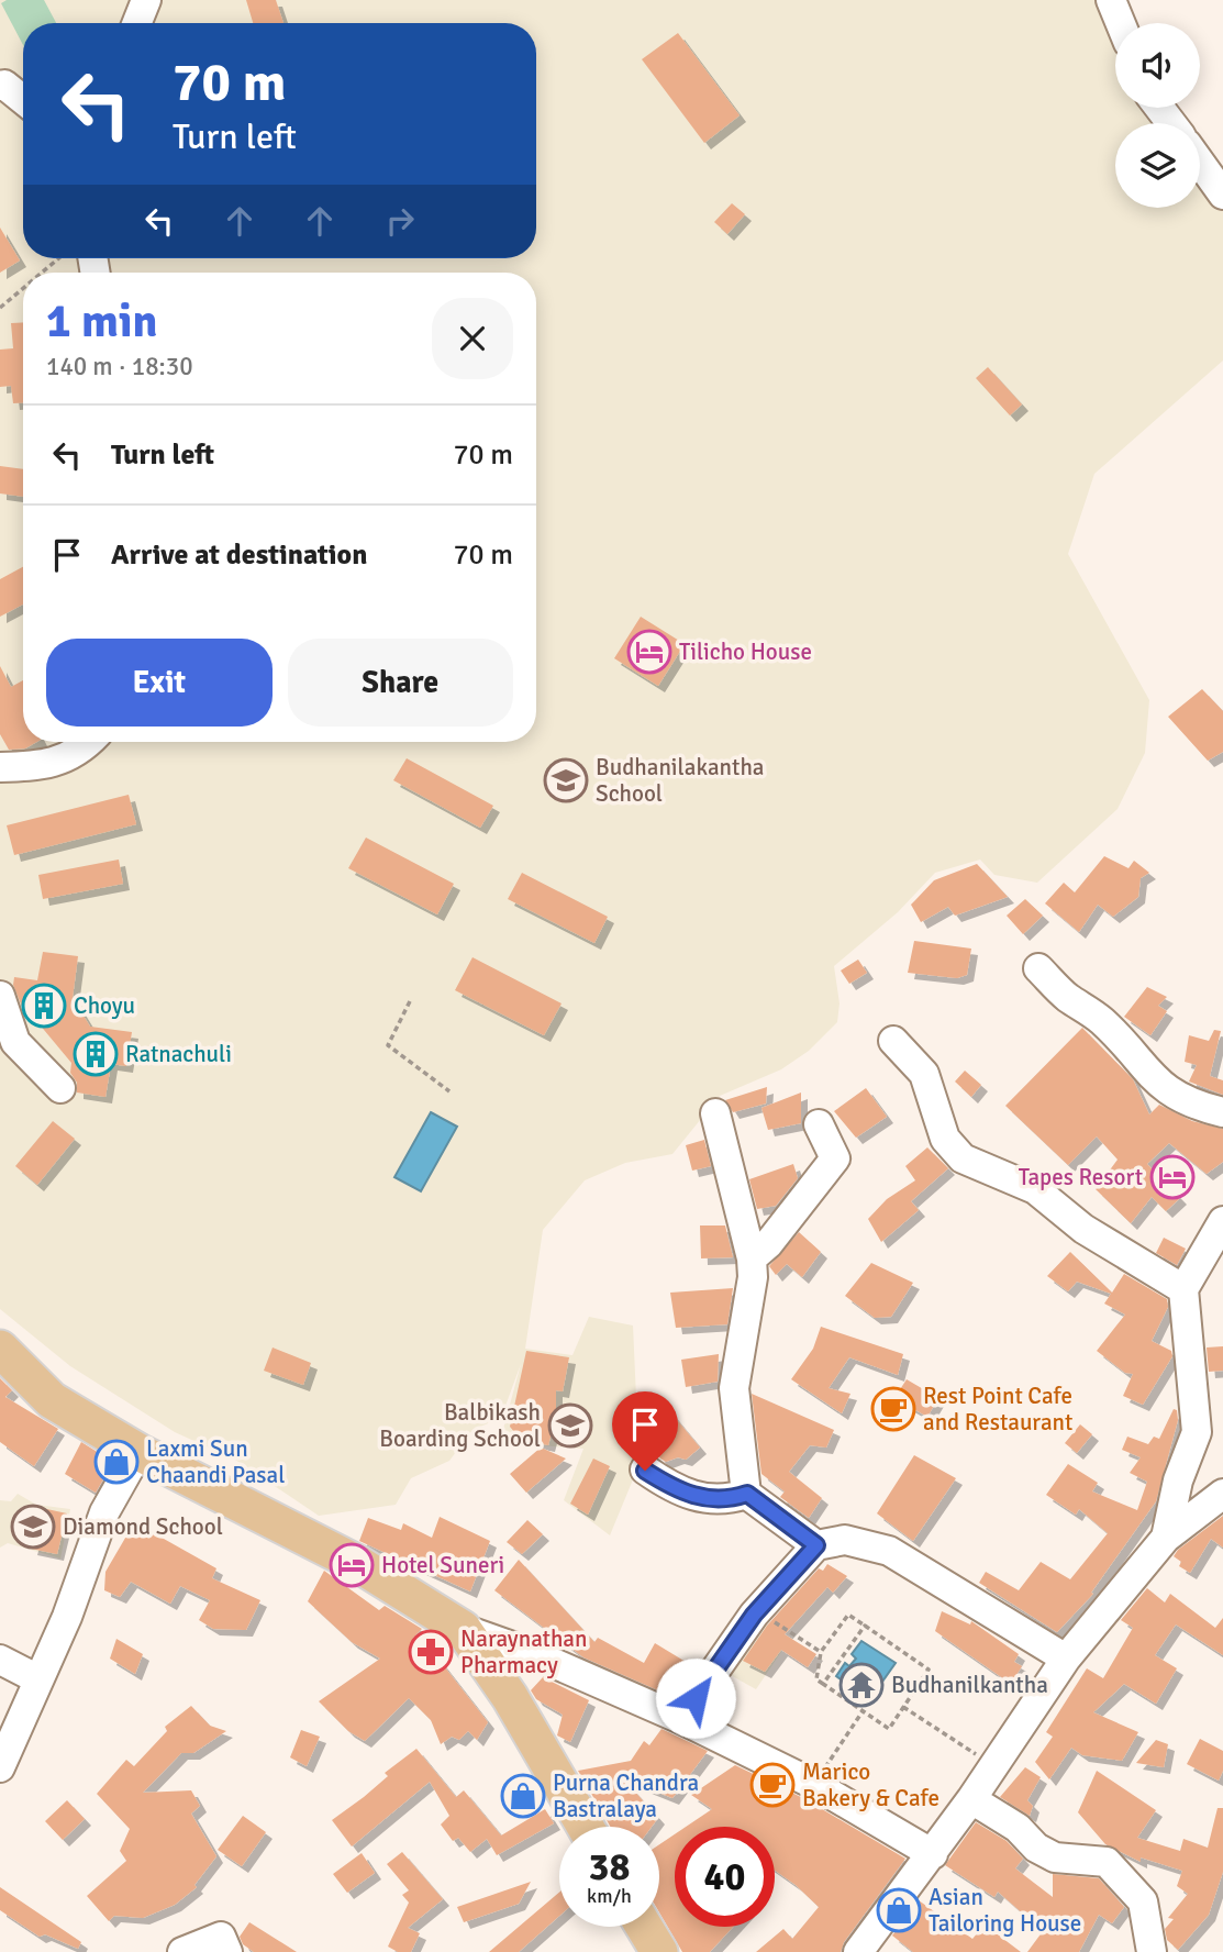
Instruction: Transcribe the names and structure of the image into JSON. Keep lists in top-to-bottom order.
{
  "places": {
    "hotel": ["Tilicho House", "Tapes Resort", "Hotel Suneri"],
    "school or university": ["Budhanilakantha School", "Balbikash Boarding School", "Diamond School"],
    "building": ["Choyu", "Ratnachuli"],
    "cafe": ["Rest Point Cafe and Restaurant", "Marico Bakery & Cafe"],
    "shop": ["Laxmi Sun Chaandi Pasal", "Purna Chandra Bastralaya", "Asian Tailoring House"],
    "pharmacy": ["Naraynathan Pharmacy"],
    "temple": ["Budhanilkantha"]
  },
  "page": {
    "turn": ["70 m", "Turn left"],
    "heading": ["1 min", "140 m · 18:30"],
    "list": [
      {
        "name": "Turn left",
        "value": "70 m"
      },
      {
        "name": "Arrive at destination",
        "value": "70 m"
      }
    ],
    "buttons": ["Exit", "Share"],
    "speed": "38 km/h",
    "limit": "40"
  }
}
